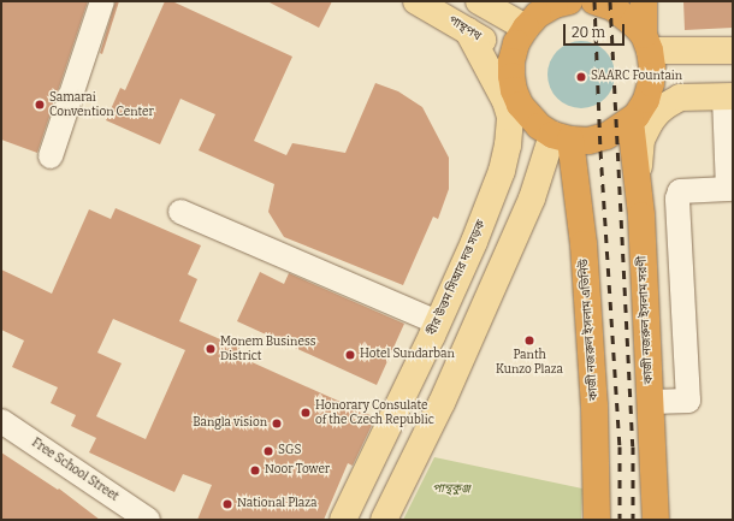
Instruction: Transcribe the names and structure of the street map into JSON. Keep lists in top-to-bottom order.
{
  "streets": {
    "highway": ["কাজী নজরুল ইসলাম সরণী", "কাজী নজরুল ইসলাম এভিনিউ"],
    "main road": ["পান্থপথ", "বীর উত্তম সিআর দত্ত সড়ক"],
    "street": ["Free School Street"]
  },
  "crossings": [
    ["পান্থপথ", "বীর উত্তম সিআর দত্ত সড়ক"]
  ],
  "parks": ["পান্থকুঞ্জ"],
  "places": [
    "SAARC Fountain",
    "Samarai Convention Center",
    "Panth Kunzo Plaza",
    "Monem Business District",
    "Hotel Sundarban",
    "Honorary Consulate of the Czech Republic",
    "Bangla vision",
    "SGS",
    "Noor Tower",
    "National Plaza"
  ],
  "scale_bar": "20 m"
}
